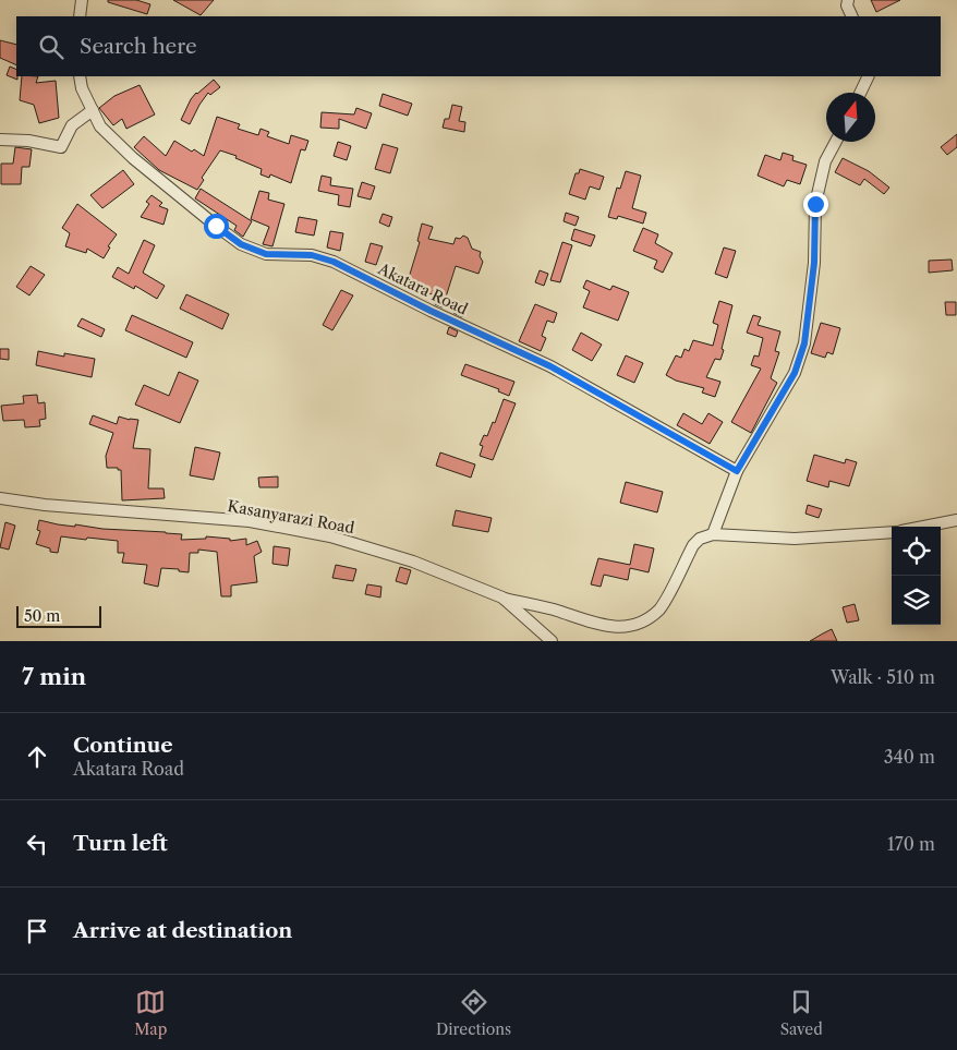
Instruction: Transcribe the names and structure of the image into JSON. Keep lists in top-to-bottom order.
{
  "streets": {
    "street": ["Akatara Road", "Kasanyarazi Road"]
  },
  "scale_bar": "50 m",
  "north": "top",
  "page": {
    "search": "Search here",
    "scale": "50 m",
    "heading": ["7 min", "Walk · 510 m"],
    "list": [
      ["Continue", "Akatara Road", "340 m"],
      ["Turn left", "170 m"],
      "Arrive at destination"
    ],
    "nav": ["Map", "Directions", "Saved"]
  }
}
